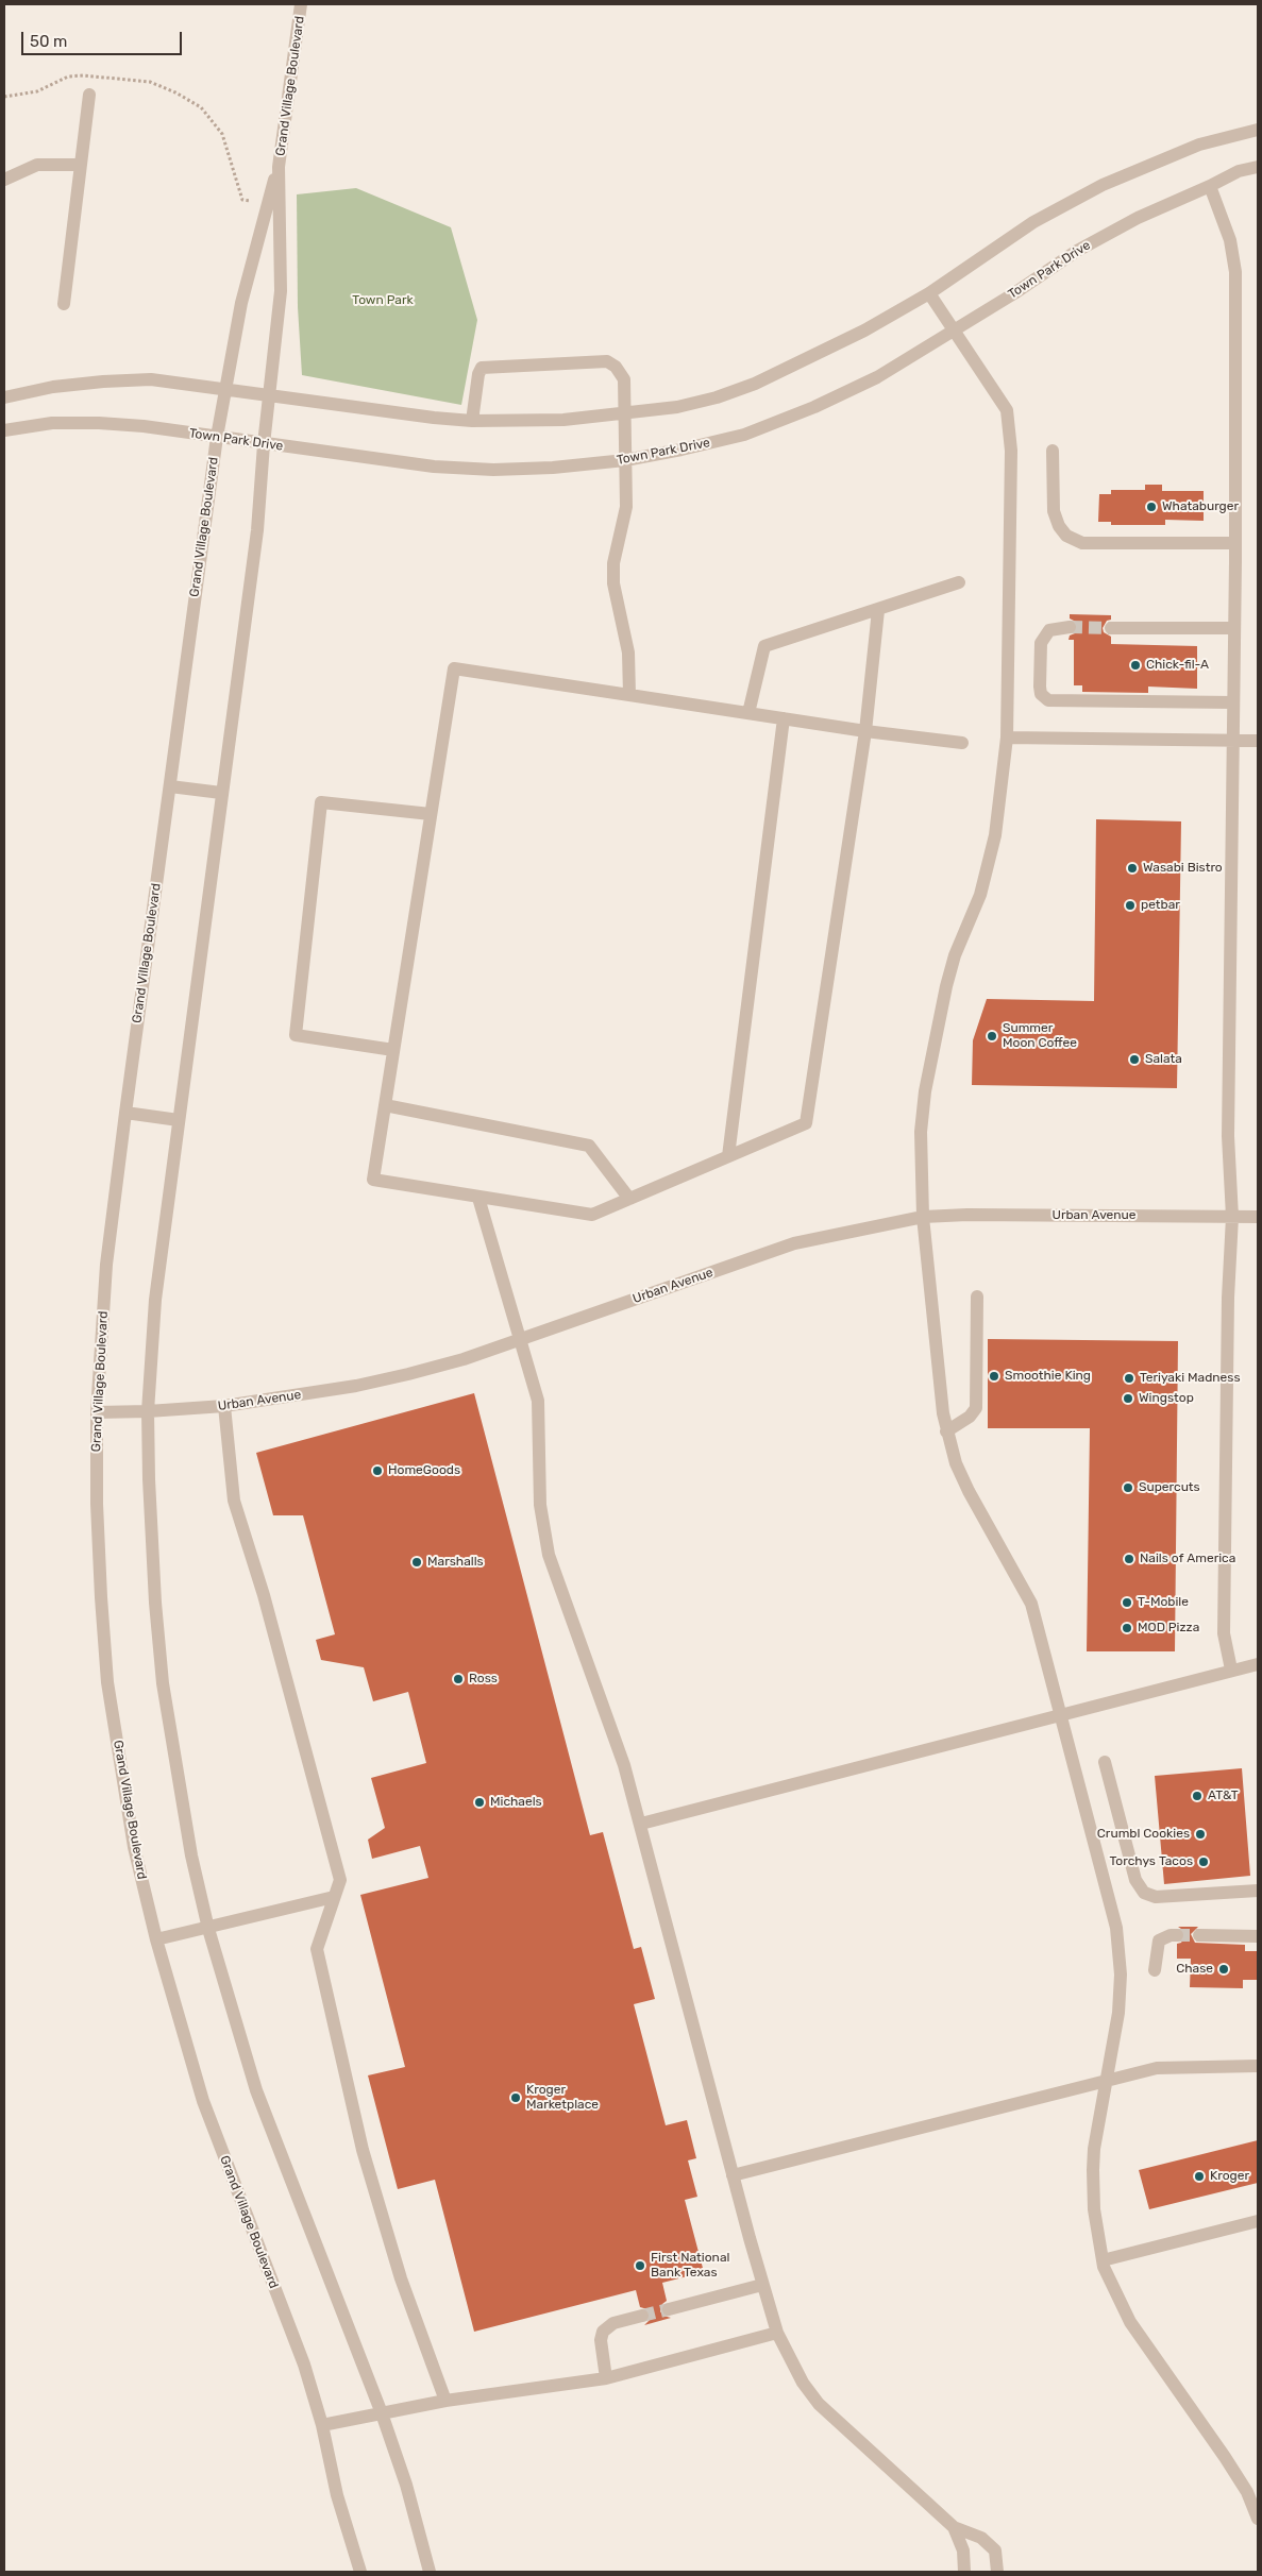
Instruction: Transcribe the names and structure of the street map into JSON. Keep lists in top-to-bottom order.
{
  "streets": {
    "street": ["Grand Village Boulevard", "Town Park Drive", "Urban Avenue"]
  },
  "crossings": [
    ["Grand Village Boulevard", "Town Park Drive"],
    ["Grand Village Boulevard", "Urban Avenue"]
  ],
  "parks": ["Town Park"],
  "places": [
    "Whataburger",
    "Chick-fil-A",
    "Wasabi Bistro",
    "petbar",
    "Summer Moon Coffee",
    "Salata",
    "Smoothie King",
    "Teriyaki Madness",
    "Wingstop",
    "HomeGoods",
    "Supercuts",
    "Nails of America",
    "Marshalls",
    "T-Mobile",
    "MOD Pizza",
    "Ross",
    "AT&T",
    "Michaels",
    "Crumbl Cookies",
    "Torchys Tacos",
    "Chase",
    "Kroger Marketplace",
    "Kroger",
    "First National Bank Texas"
  ],
  "scale_bar": "50 m"
}
